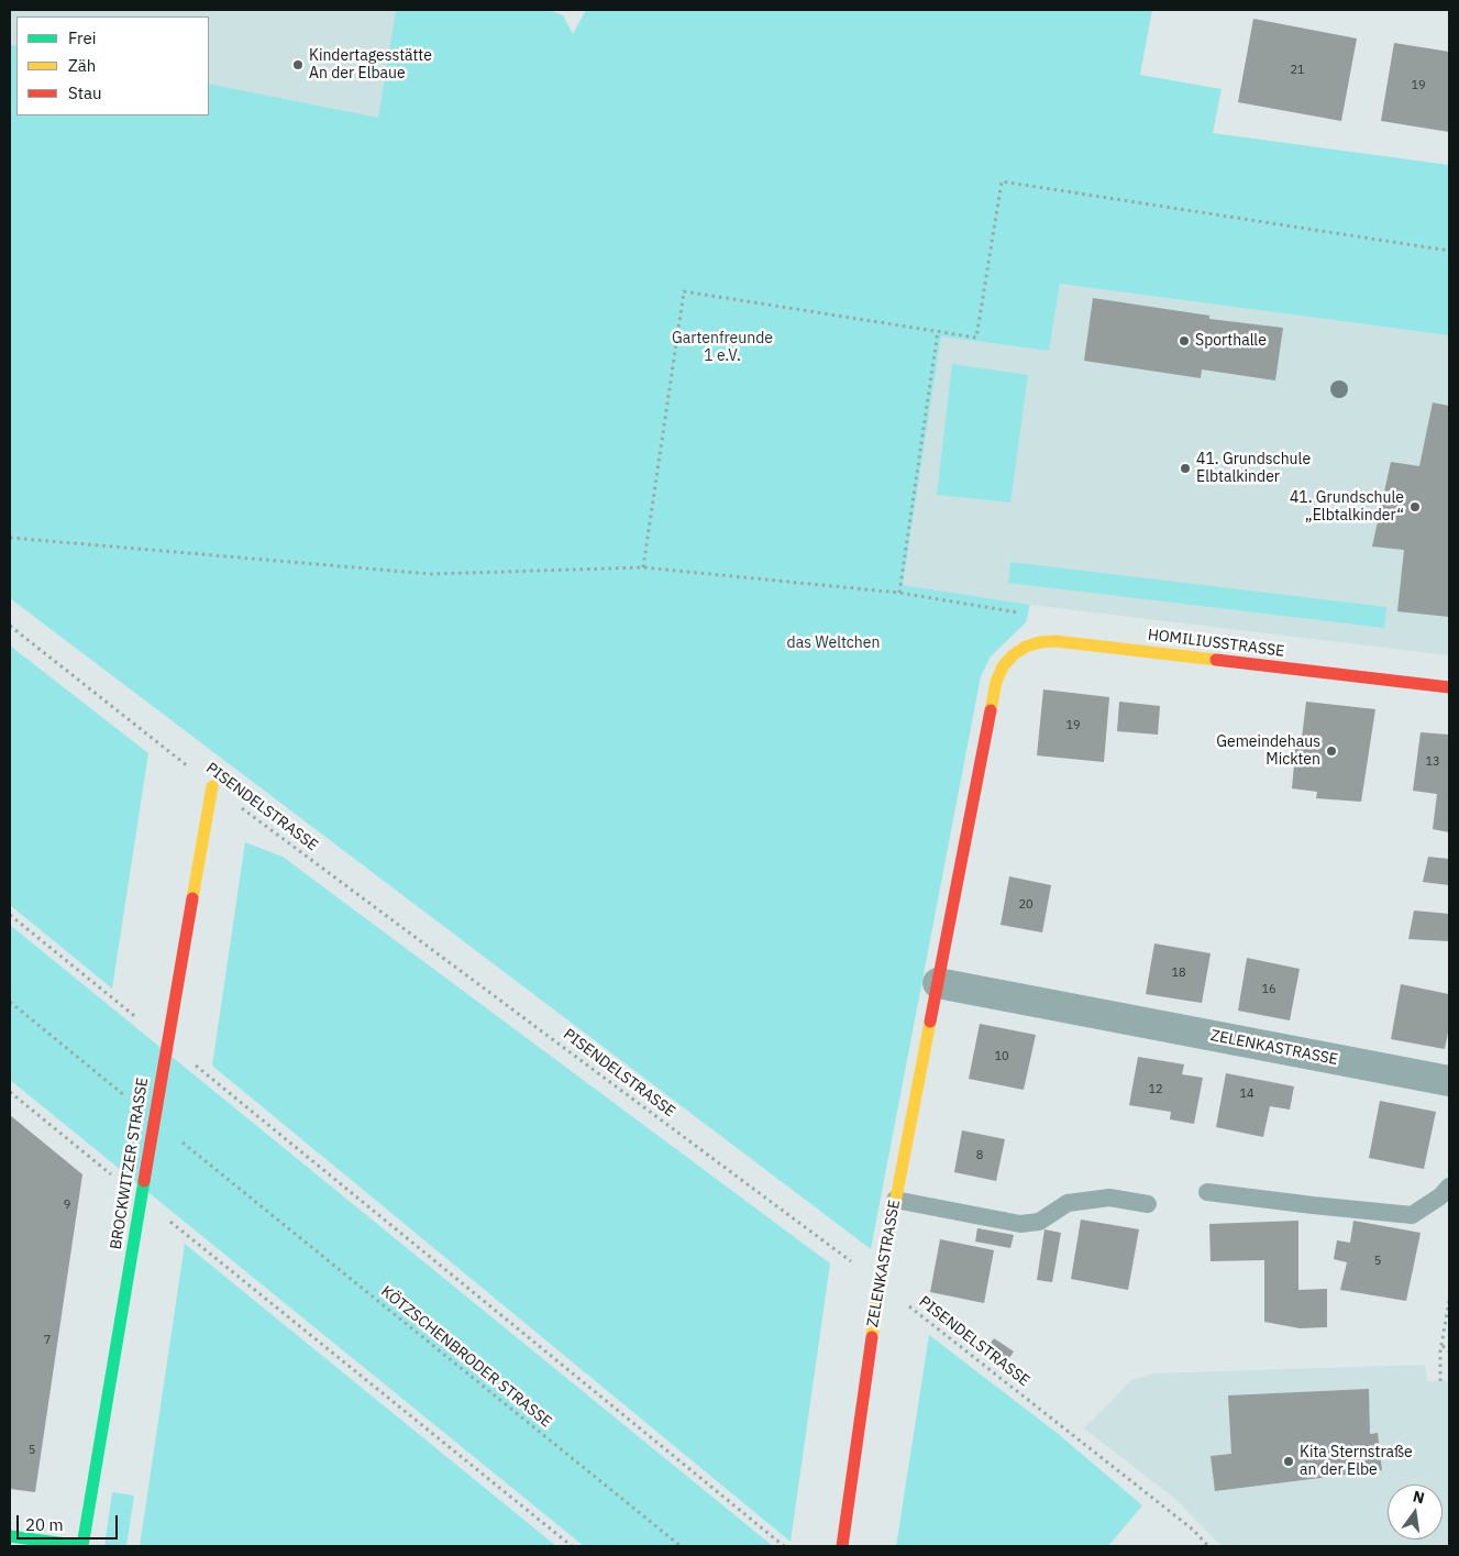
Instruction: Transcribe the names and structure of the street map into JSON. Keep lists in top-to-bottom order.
{
  "streets": {
    "street": ["HOMILIUSSTRASSE", "ZELENKASTRASSE", "BROCKWITZER STRASSE"],
    "path": ["PISENDELSTRASSE", "KÖTZSCHENBRODER STRASSE"]
  },
  "crossings": [
    ["HOMILIUSSTRASSE", "ZELENKASTRASSE"],
    ["PISENDELSTRASSE", "ZELENKASTRASSE"],
    ["PISENDELSTRASSE", "BROCKWITZER STRASSE"]
  ],
  "parks": ["Gartenfreunde 1 e.V.", "das Weltchen"],
  "places": [
    "Kindertagesstätte An der Elbaue",
    "Sporthalle",
    "41. Grundschule Elbtalkinder",
    "41. Grundschule „Elbtalkinder“",
    "Gemeindehaus Mickten",
    "Kita Sternstraße an der Elbe"
  ],
  "house_numbers": [
    "21",
    "19",
    "19",
    "13",
    "20",
    "18",
    "16",
    "10",
    "12",
    "14",
    "8",
    "9",
    "5",
    "7",
    "5"
  ],
  "legend": ["Frei", "Zäh", "Stau"],
  "scale_bar": "20 m",
  "north": "top"
}
